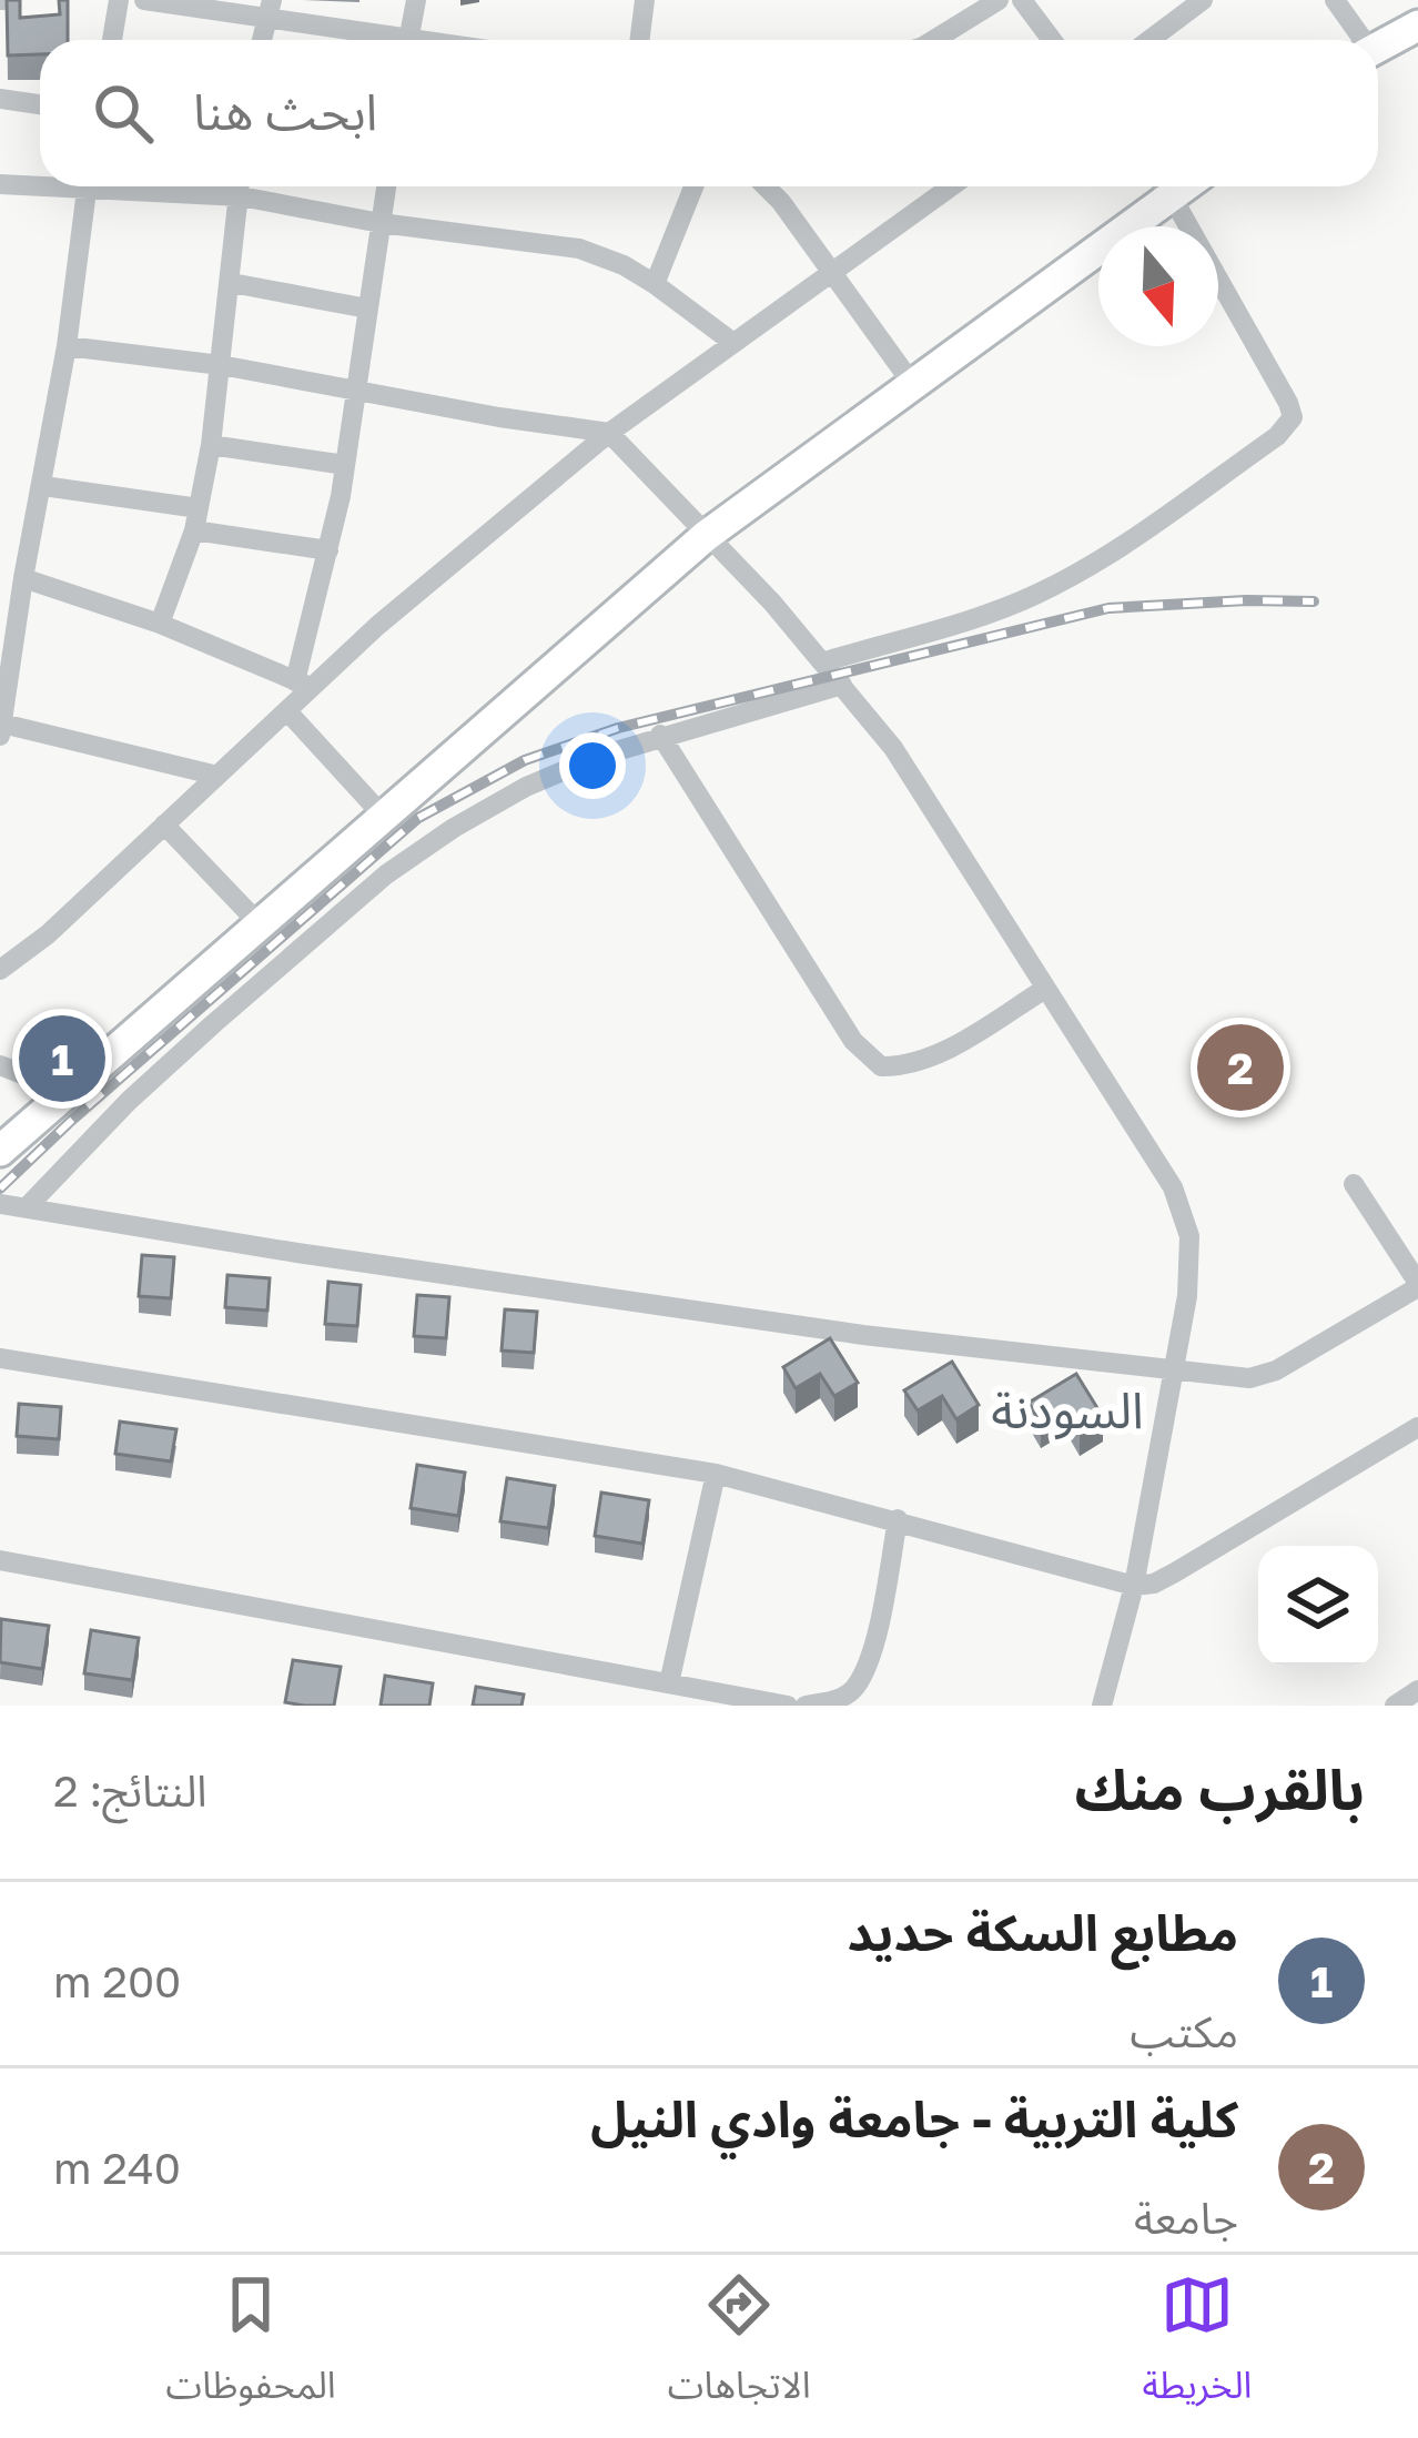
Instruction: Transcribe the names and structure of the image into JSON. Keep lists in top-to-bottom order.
{
  "districts": ["السودنة"],
  "north": "bottom",
  "page": {
    "search": "ابحث هنا",
    "pins": ["1", "2"],
    "heading": ["بالقرب منك", "النتائج: 2"],
    "list": [
      {
        "mark": "1",
        "name": "مطابع السكة حديد",
        "note": "مكتب",
        "value": "200 m"
      },
      {
        "mark": "2",
        "name": "كلية التربية - جامعة وادي النيل",
        "note": "جامعة",
        "value": "240 m"
      }
    ],
    "nav": ["الخريطة", "الاتجاهات", "المحفوظات"]
  }
}
